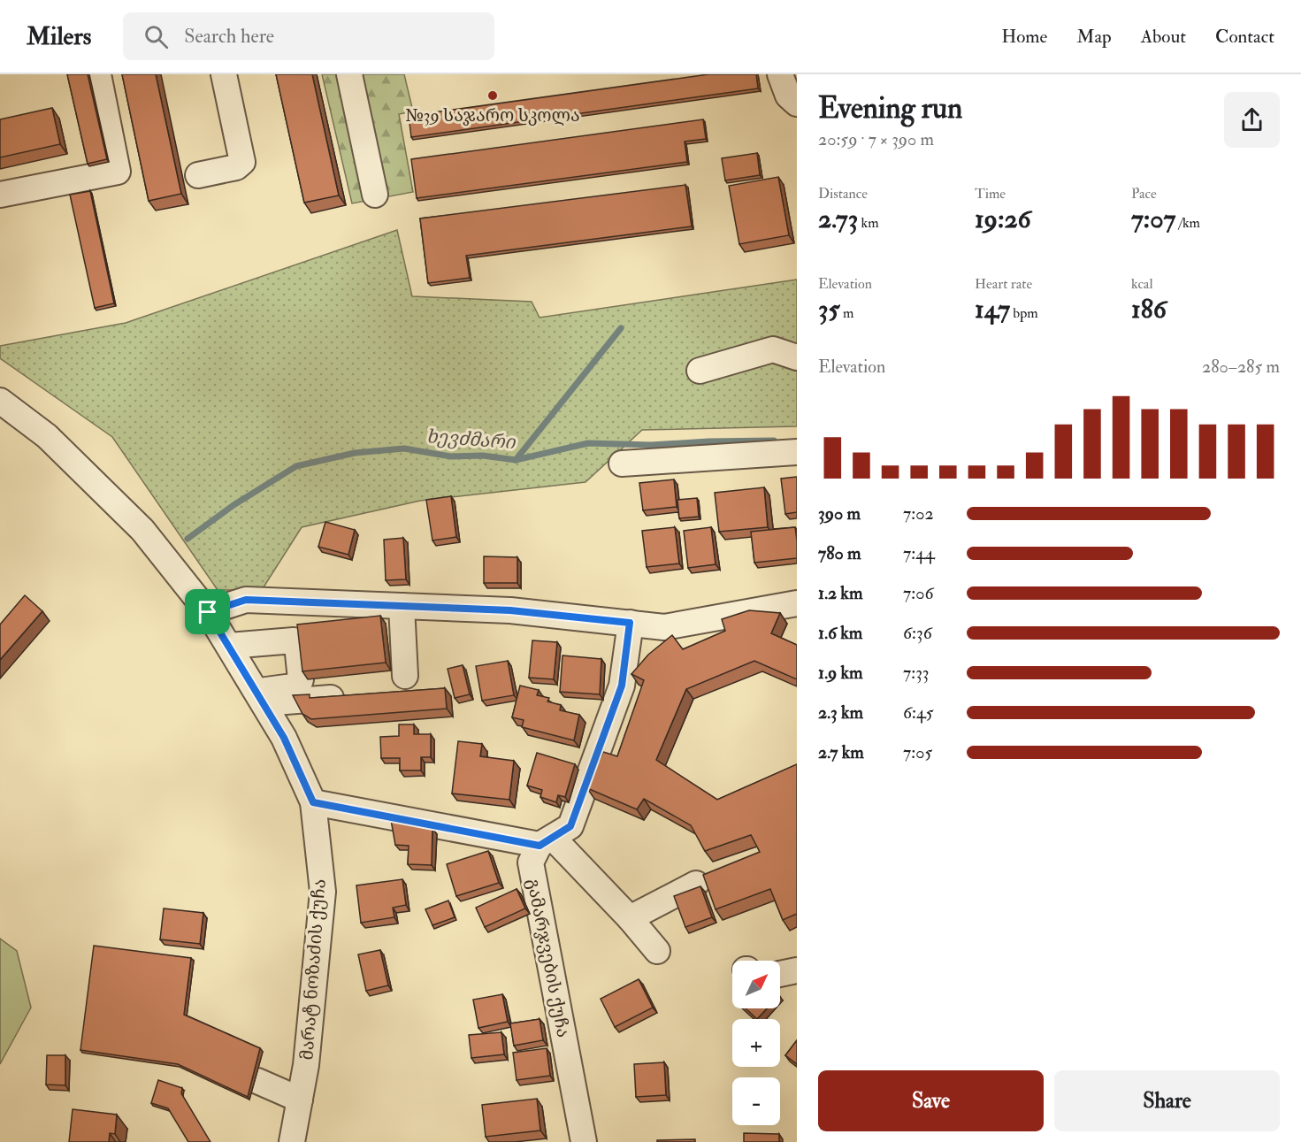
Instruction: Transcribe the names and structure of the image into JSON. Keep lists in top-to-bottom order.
{
  "streets": {
    "street": ["გამარჯვების ქუჩა", "მარატ ნოზაძის ქუჩა"]
  },
  "water": ["ხევძმარი"],
  "places": ["№39 საჯარო სკოლა"],
  "north": "top right",
  "page": {
    "header": "Milers",
    "search": "Search here",
    "nav": [
      "Home",
      "Map",
      "About",
      "Contact"
    ],
    "heading": ["Evening run", "20:59 · 7 × 390 m"],
    "stats": [
      ["Distance", "2.73 km"],
      ["Time", "19:26"],
      ["Pace", "7:07 /km"],
      ["Elevation", "35 m"],
      ["Heart rate", "147 bpm"],
      ["kcal", "186"]
    ],
    "chart": ["Elevation", "280–285 m"],
    "list": [
      {
        "name": "390 m",
        "note": "7:02"
      },
      {
        "name": "780 m",
        "note": "7:44"
      },
      {
        "name": "1.2 km",
        "note": "7:06"
      },
      {
        "name": "1.6 km",
        "note": "6:36"
      },
      {
        "name": "1.9 km",
        "note": "7:33"
      },
      {
        "name": "2.3 km",
        "note": "6:45"
      },
      {
        "name": "2.7 km",
        "note": "7:05"
      }
    ],
    "map_buttons": ["+", "−"],
    "buttons": ["Save", "Share"]
  }
}
